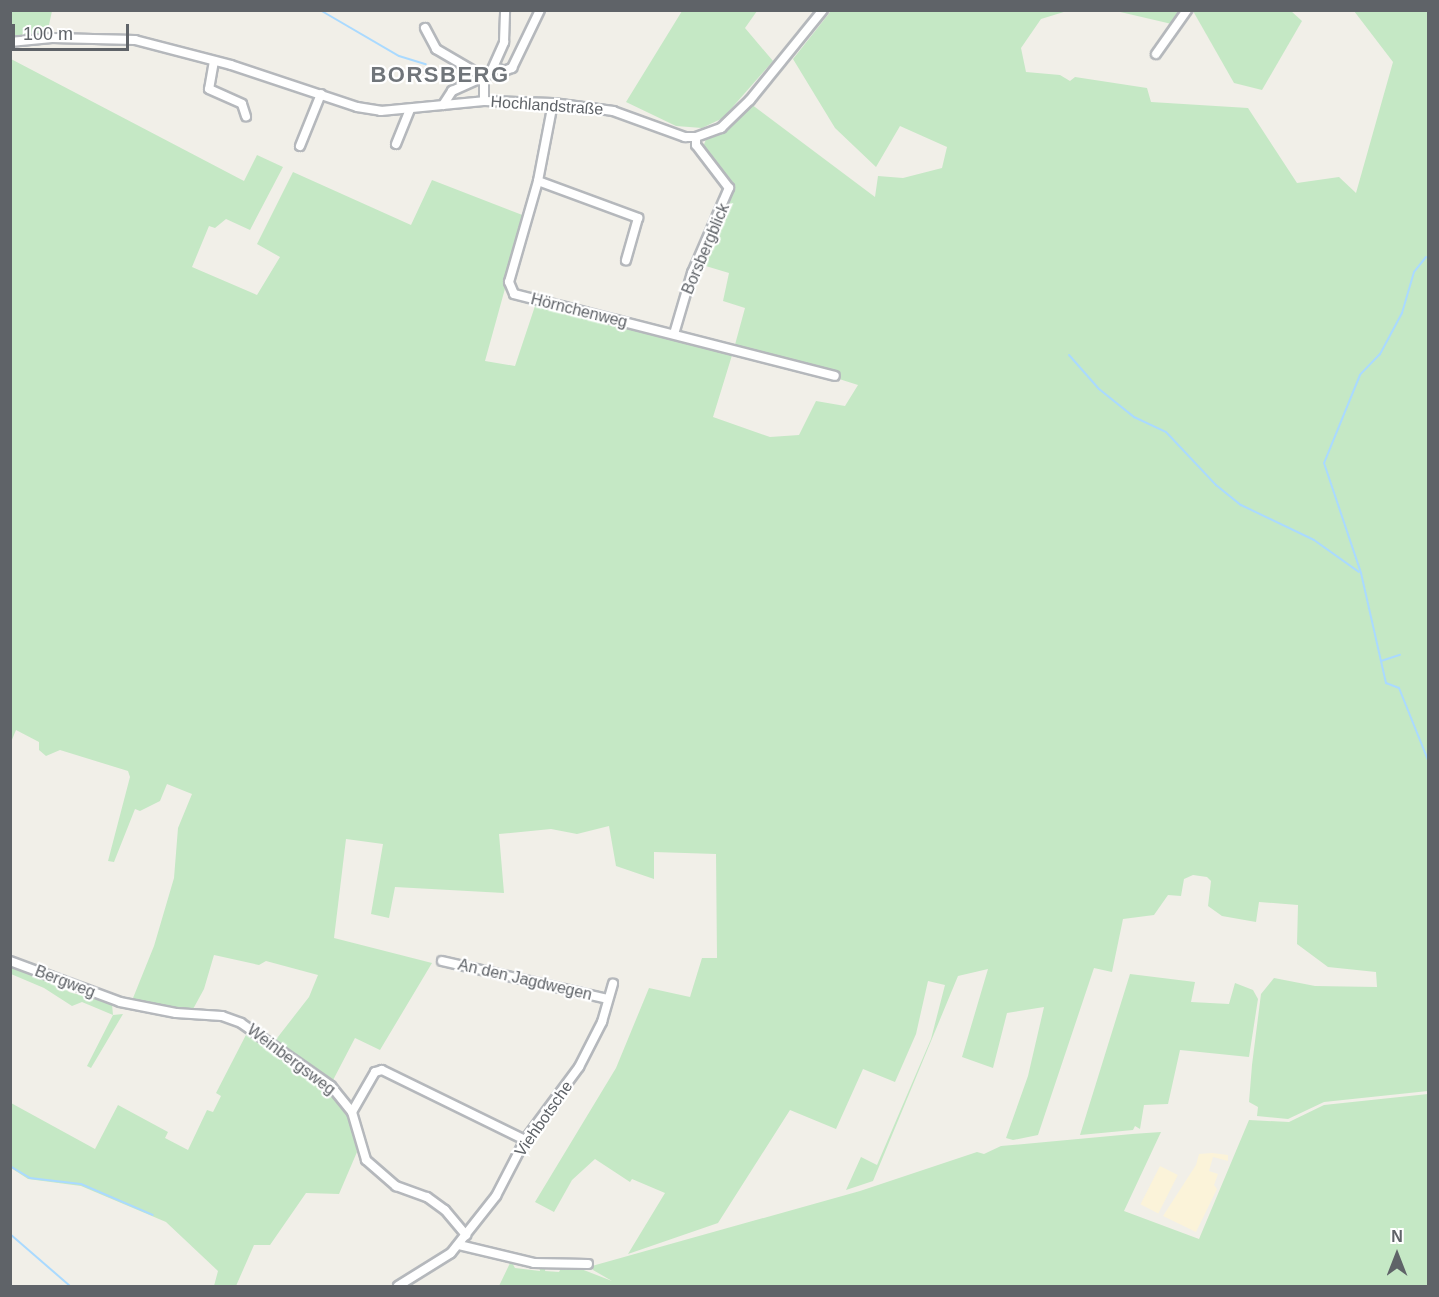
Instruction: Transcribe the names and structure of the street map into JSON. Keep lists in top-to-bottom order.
{
  "streets": {
    "street": [
      "Hochlandstraße",
      "Borsbergblick",
      "Hörnchenweg",
      "An den Jagdwegen",
      "Bergweg",
      "Weinbergsweg",
      "Viehbotsche"
    ]
  },
  "crossings": [
    ["Hochlandstraße", "Borsbergblick"],
    ["Hochlandstraße", "Hörnchenweg"],
    ["Borsbergblick", "Hörnchenweg"],
    ["An den Jagdwegen", "Viehbotsche"],
    ["Bergweg", "Weinbergsweg"],
    ["Weinbergsweg", "Viehbotsche"]
  ],
  "districts": ["BORSBERG"],
  "scale_bar": "100 m",
  "north": "top"
}
